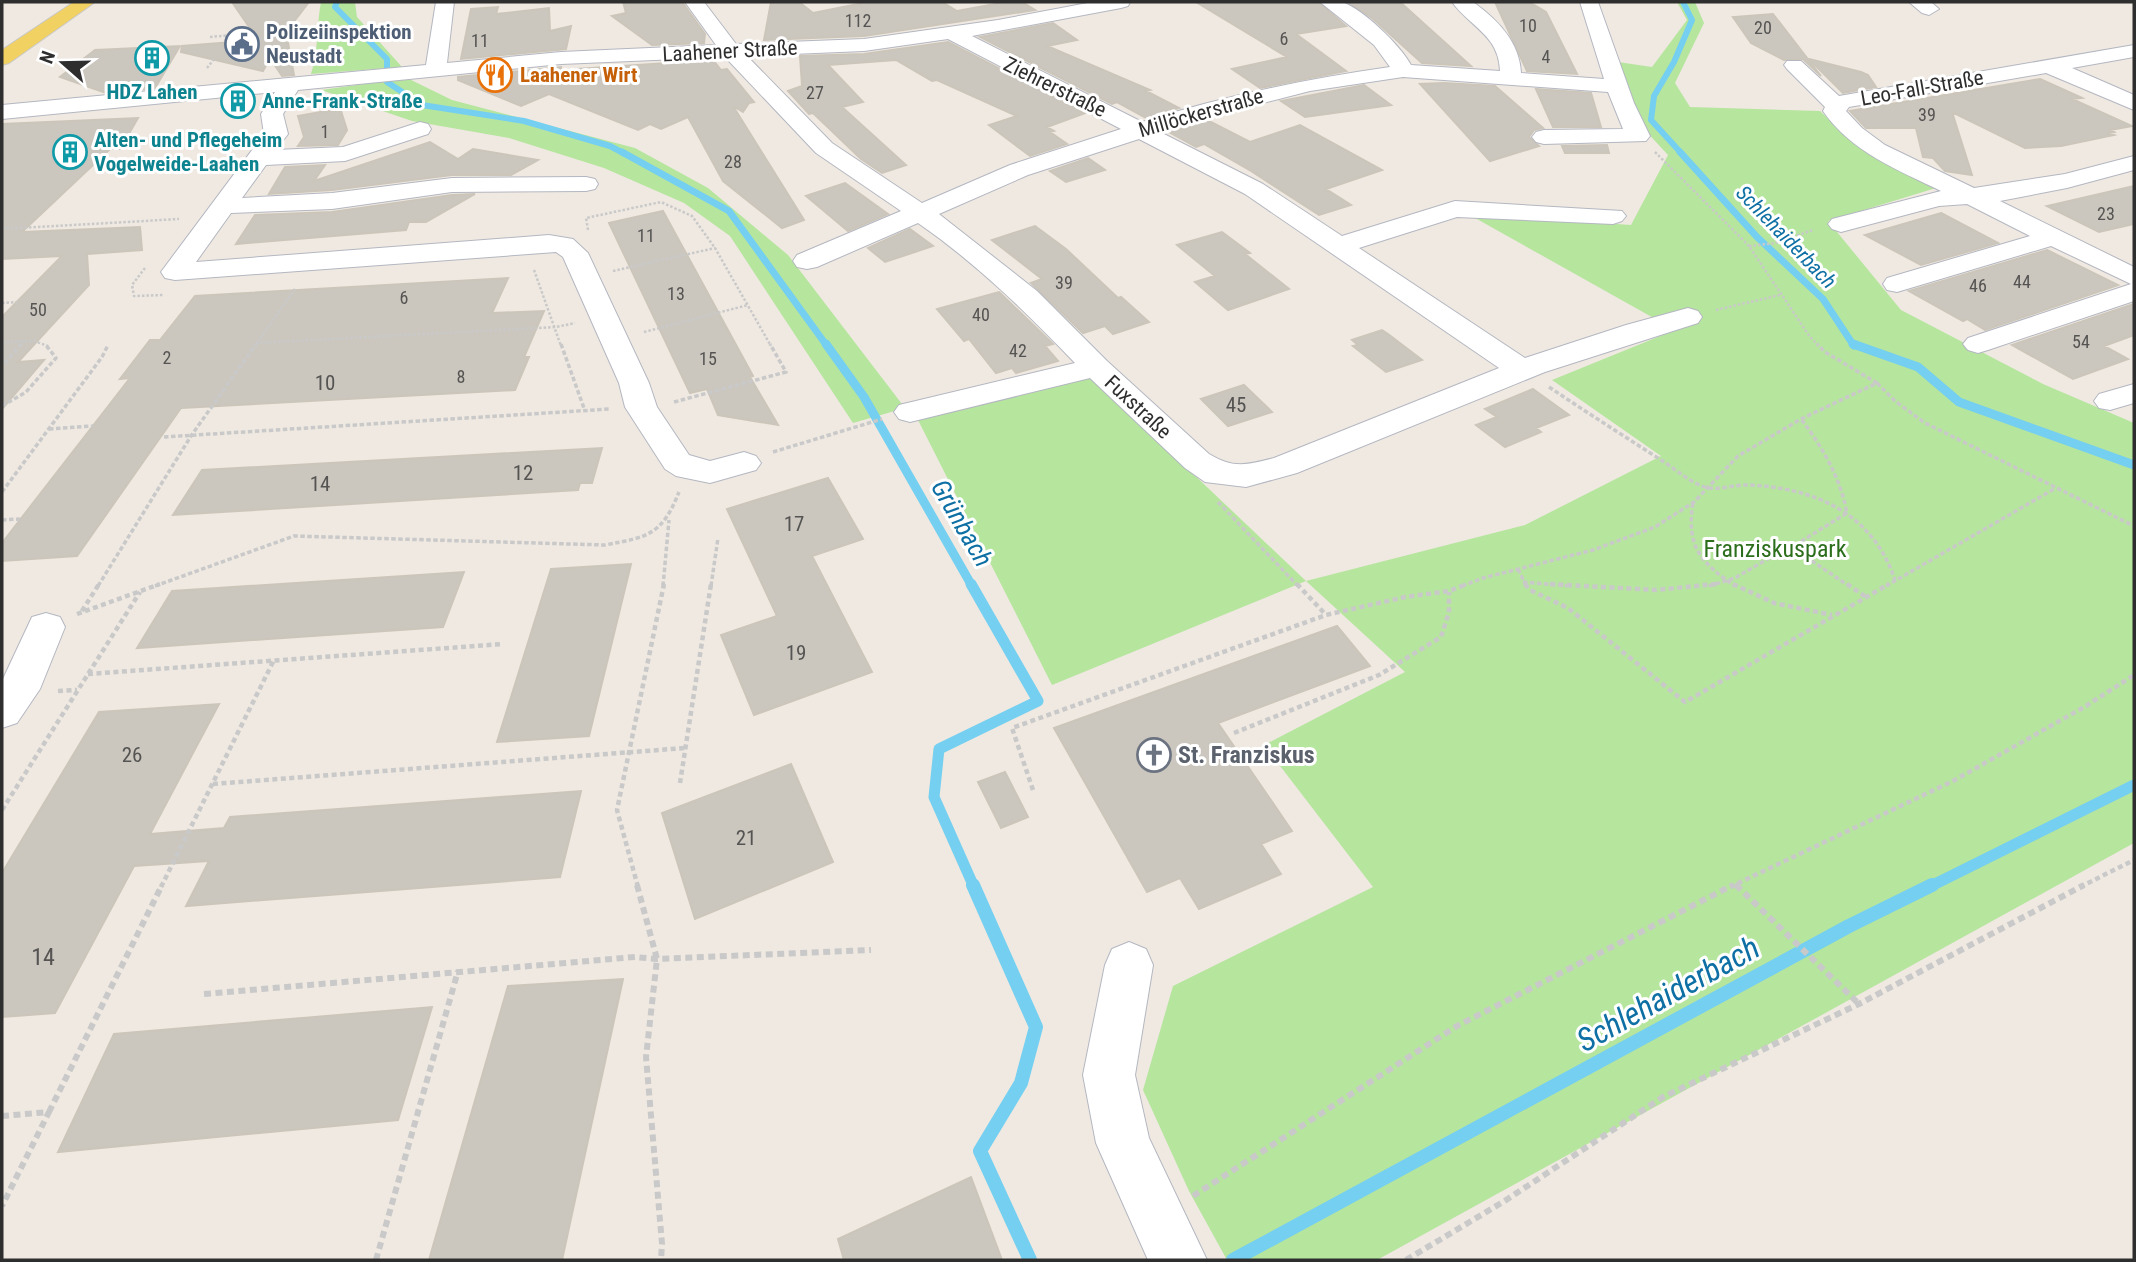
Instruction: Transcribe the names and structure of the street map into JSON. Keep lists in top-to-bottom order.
{
  "streets": {
    "street": [
      "Laahener Straße",
      "Ziehrerstraße",
      "Leo-Fall-Straße",
      "Millöckerstraße",
      "Fuxstraße"
    ]
  },
  "crossings": [
    ["Laahener Straße", "Ziehrerstraße"],
    ["Laahener Straße", "Fuxstraße"],
    ["Ziehrerstraße", "Millöckerstraße"],
    ["Millöckerstraße", "Fuxstraße"]
  ],
  "water": ["Schlehaiderbach", "Grünbach"],
  "parks": ["Franziskuspark"],
  "places": {
    "public building": ["Polizeiinspektion Neustadt"],
    "building": ["HDZ Lahen", "Anne-Frank-Straße", "Alten- und Pflegeheim Vogelweide-Laahen"],
    "restaurant": ["Laahener Wirt"],
    "church": ["St. Franziskus"]
  },
  "house_numbers": [
    "112",
    "10",
    "20",
    "6",
    "11",
    "4",
    "27",
    "39",
    "1",
    "28",
    "23",
    "11",
    "44",
    "39",
    "46",
    "13",
    "6",
    "50",
    "40",
    "54",
    "42",
    "2",
    "15",
    "8",
    "10",
    "45",
    "12",
    "14",
    "17",
    "19",
    "26",
    "21",
    "14"
  ],
  "north": "left"
}
